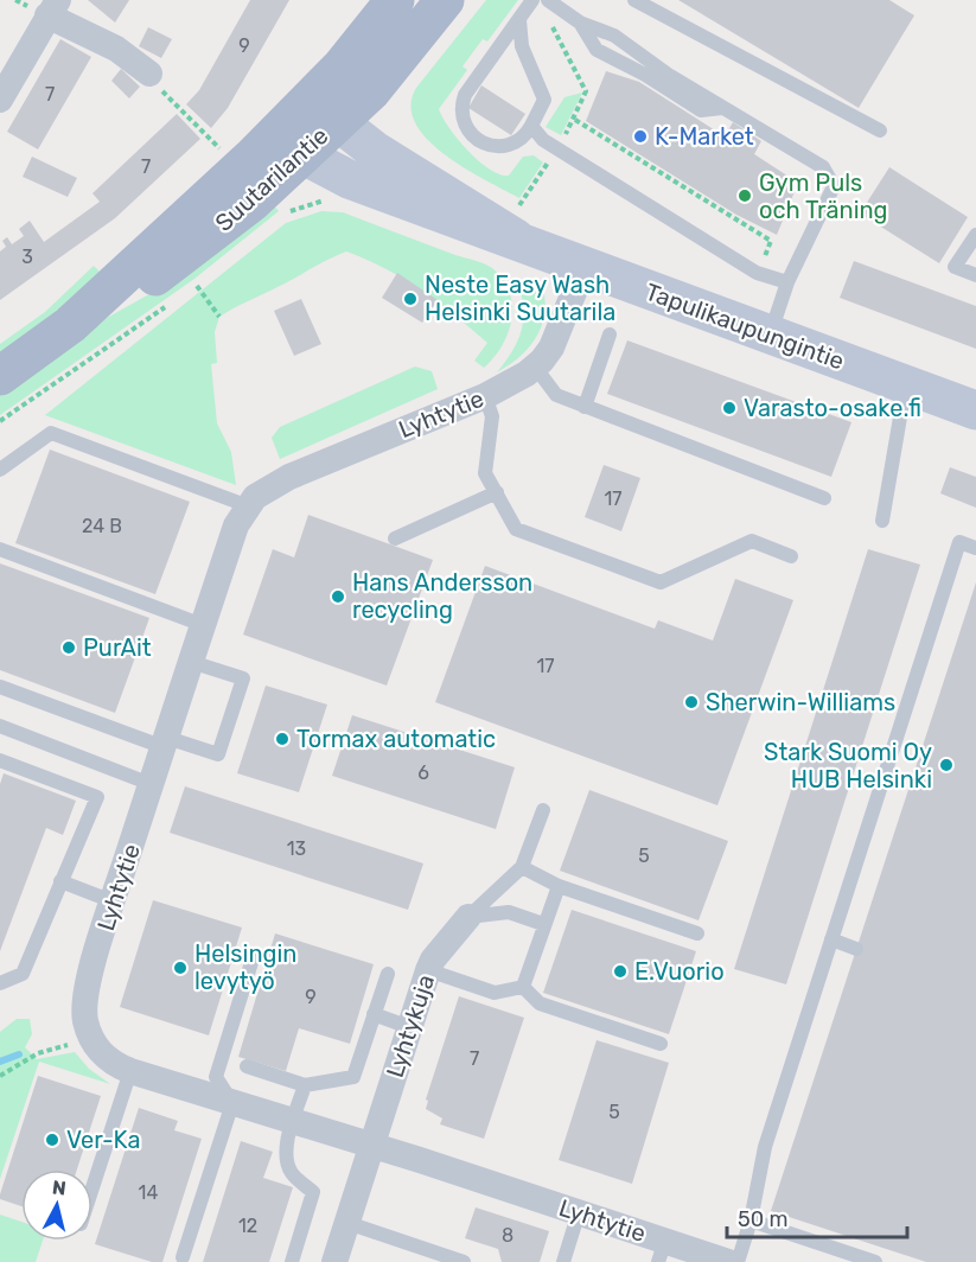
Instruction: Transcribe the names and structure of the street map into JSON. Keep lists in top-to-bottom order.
{
  "streets": {
    "main road": ["Suutarilantie", "Tapulikaupungintie"],
    "street": ["Lyhtytie", "Lyhtykuja"]
  },
  "crossings": [
    ["Suutarilantie", "Tapulikaupungintie"],
    ["Tapulikaupungintie", "Lyhtytie"],
    ["Lyhtytie", "Lyhtykuja"]
  ],
  "places": [
    "K-Market",
    "Gym Puls och Träning",
    "Neste Easy Wash Helsinki Suutarila",
    "Varasto-osake.fi",
    "Hans Andersson recycling",
    "PurAit",
    "Sherwin-Williams",
    "Tormax automatic",
    "Stark Suomi Oy HUB Helsinki",
    "Helsingin levytyö",
    "E.Vuorio",
    "Ver-Ka"
  ],
  "house_numbers": [
    "9",
    "7",
    "7",
    "3",
    "17",
    "24 B",
    "17",
    "6",
    "13",
    "5",
    "9",
    "7",
    "5",
    "14",
    "12",
    "8"
  ],
  "scale_bar": "50 m",
  "north": "top"
}
